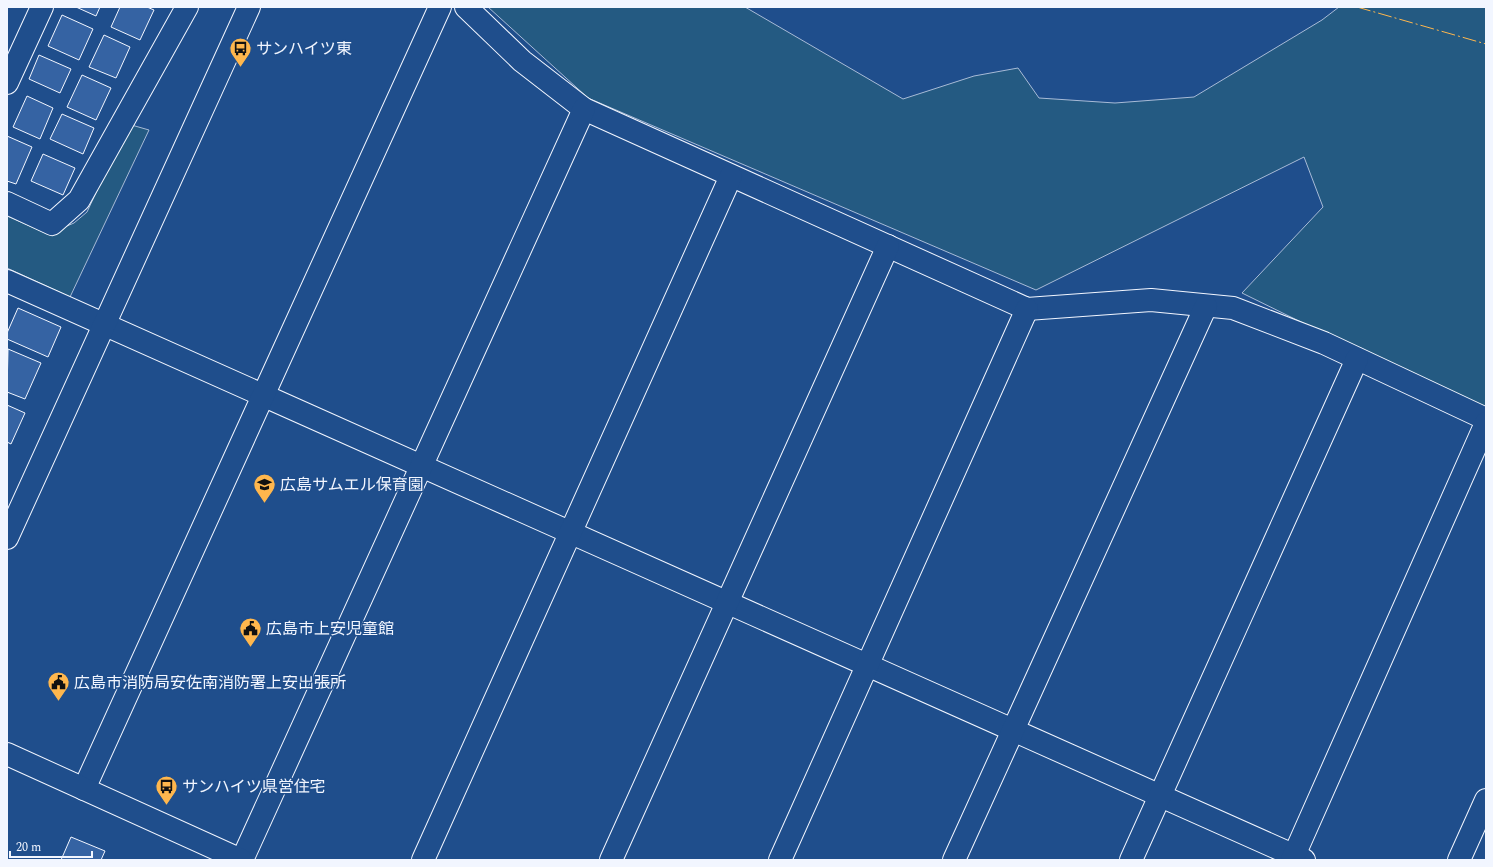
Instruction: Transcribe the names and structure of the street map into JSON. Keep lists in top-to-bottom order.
{
  "places": {
    "bus stop": ["サンハイツ東", "サンハイツ県営住宅"],
    "school or university": ["広島サムエル保育園"],
    "public building": ["広島市上安児童館", "広島市消防局安佐南消防署上安出張所"]
  },
  "scale_bar": "20 m"
}
